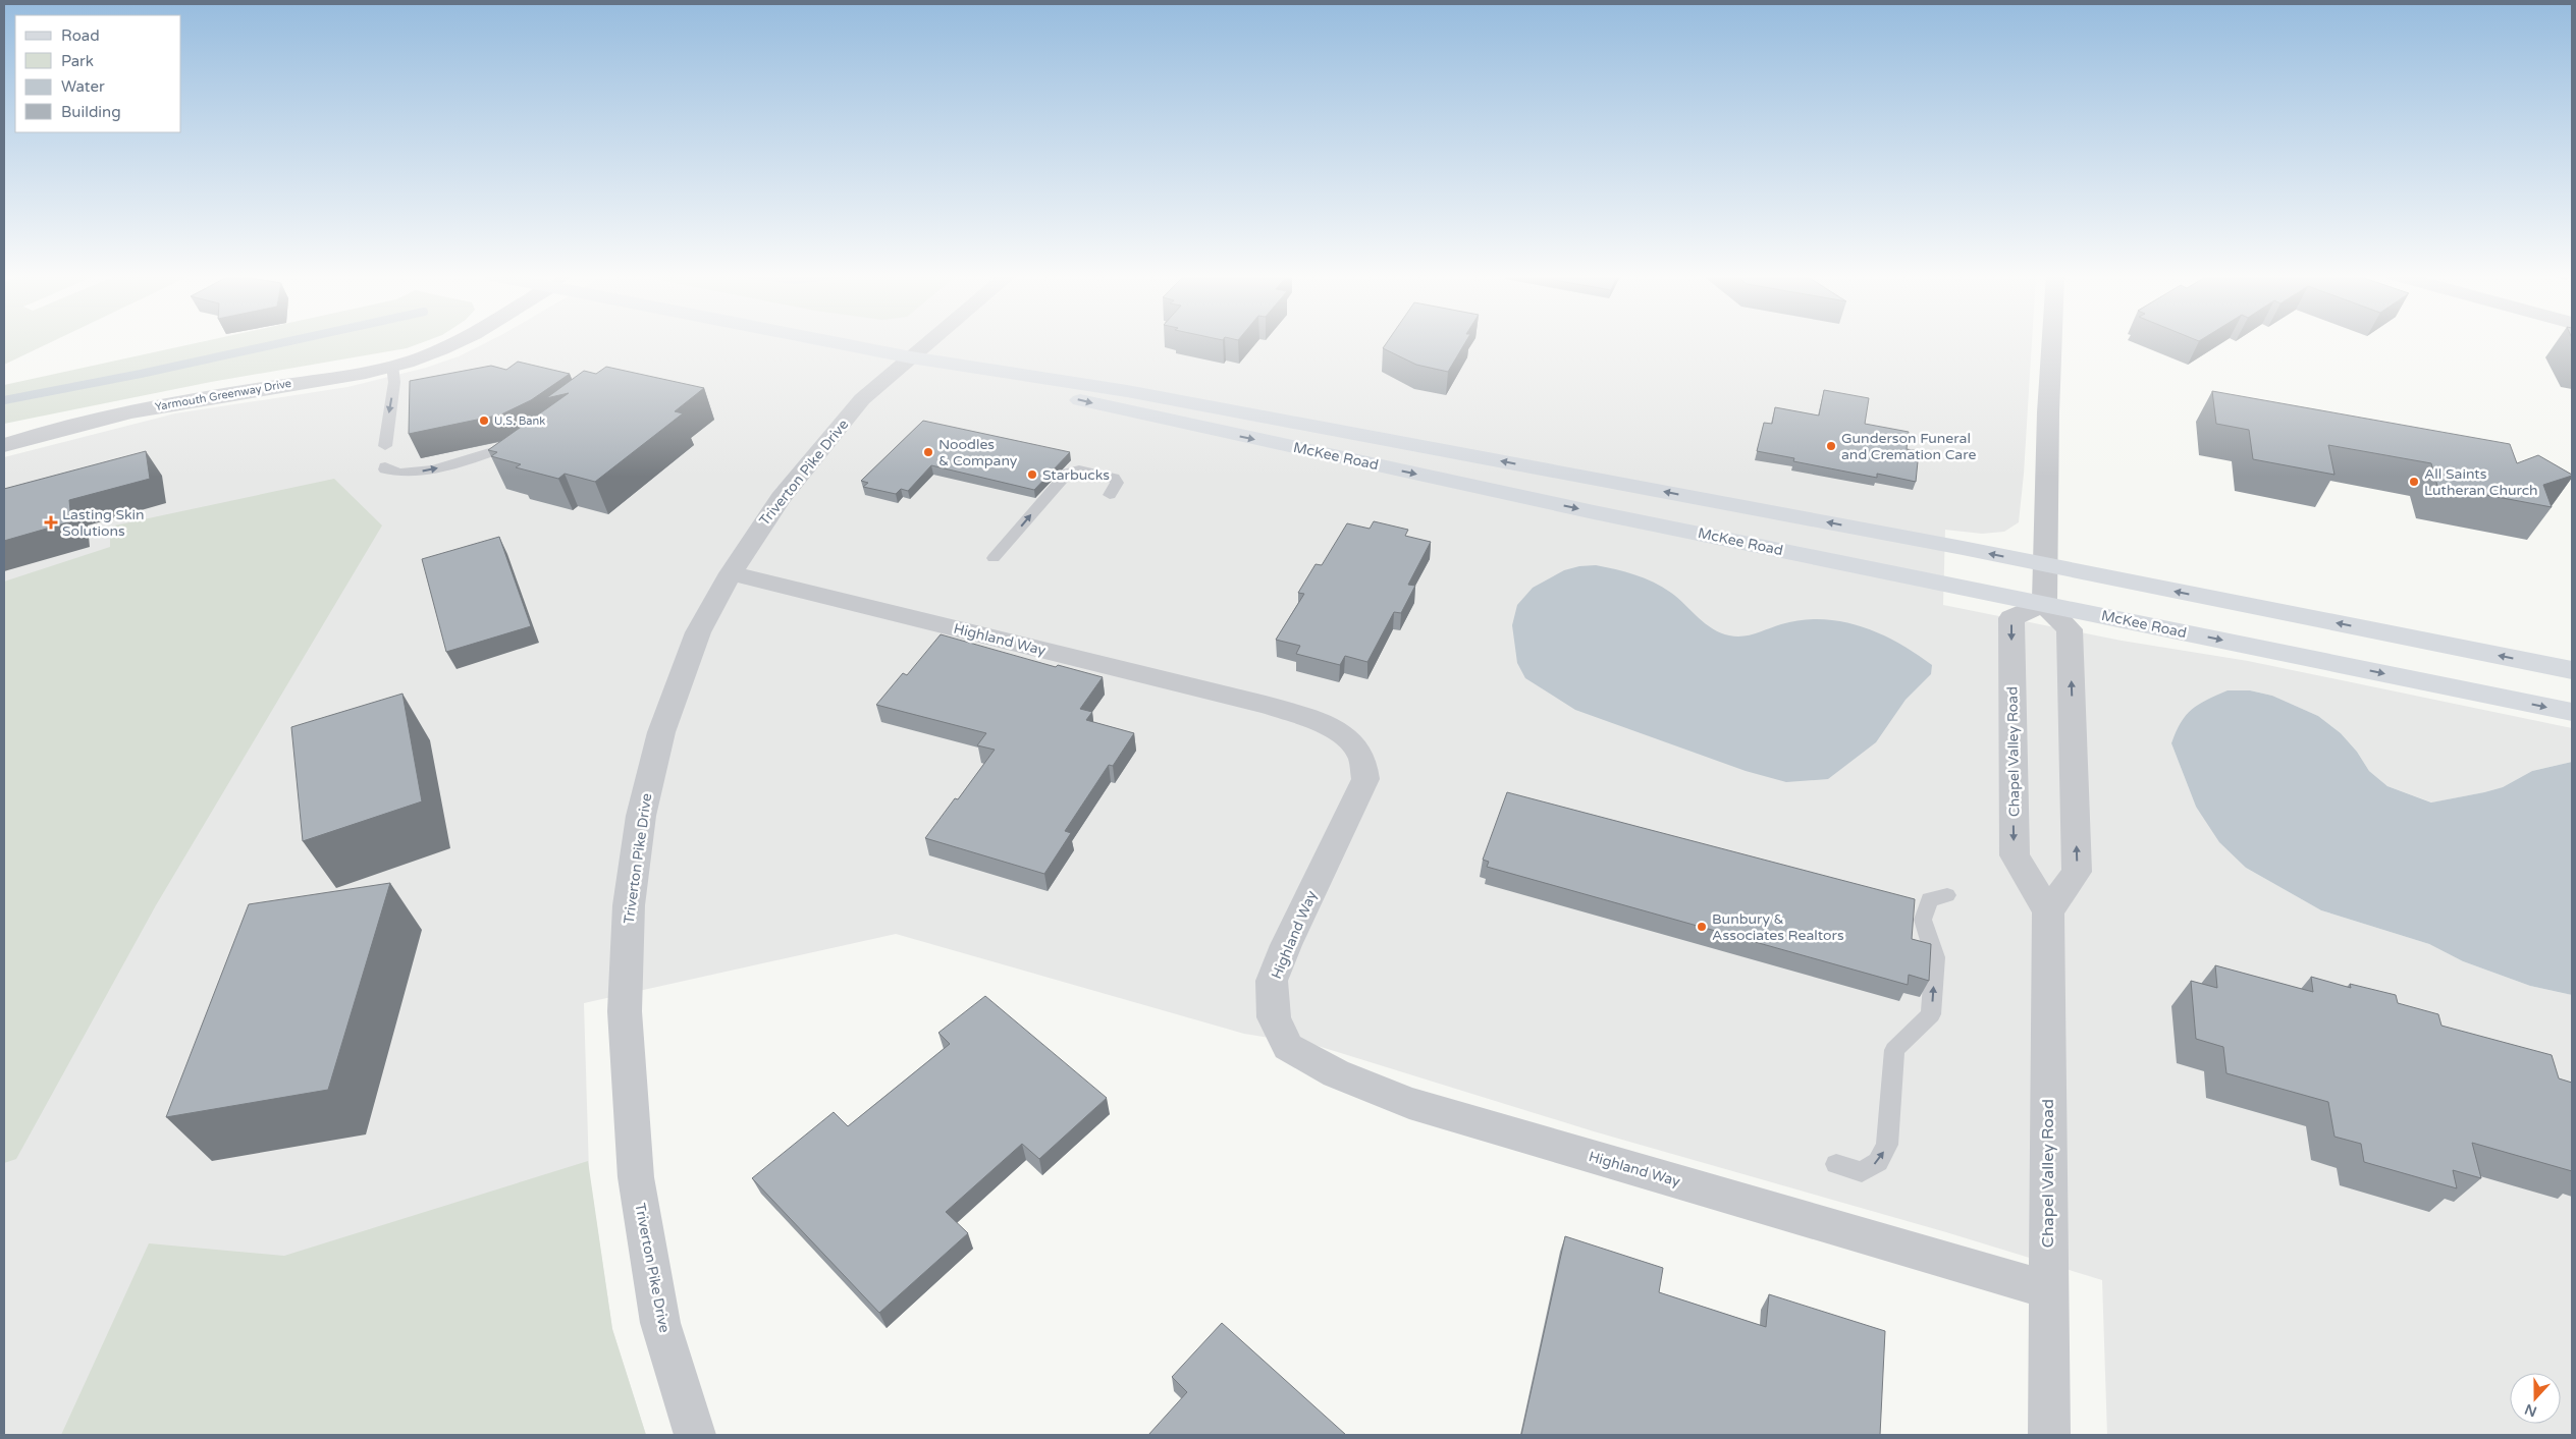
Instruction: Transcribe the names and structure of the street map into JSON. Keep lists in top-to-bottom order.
{
  "streets": {
    "main road": ["McKee Road"],
    "street": [
      "Yarmouth Greenway Drive",
      "Triverton Pike Drive",
      "Highland Way",
      "Chapel Valley Road"
    ]
  },
  "crossings": [
    ["McKee Road", "Triverton Pike Drive"],
    ["McKee Road", "Chapel Valley Road"],
    ["Triverton Pike Drive", "Highland Way"],
    ["Highland Way", "Chapel Valley Road"]
  ],
  "places": {
    "other": [
      "U.S. Bank",
      "Gunderson Funeral and Cremation Care",
      "Noodles & Company",
      "Starbucks",
      "All Saints Lutheran Church",
      "Bunbury & Associates Realtors"
    ],
    "health": ["Lasting Skin Solutions"]
  },
  "legend": [
    "Road",
    "Park",
    "Water",
    "Building"
  ],
  "north": "bottom"
}
